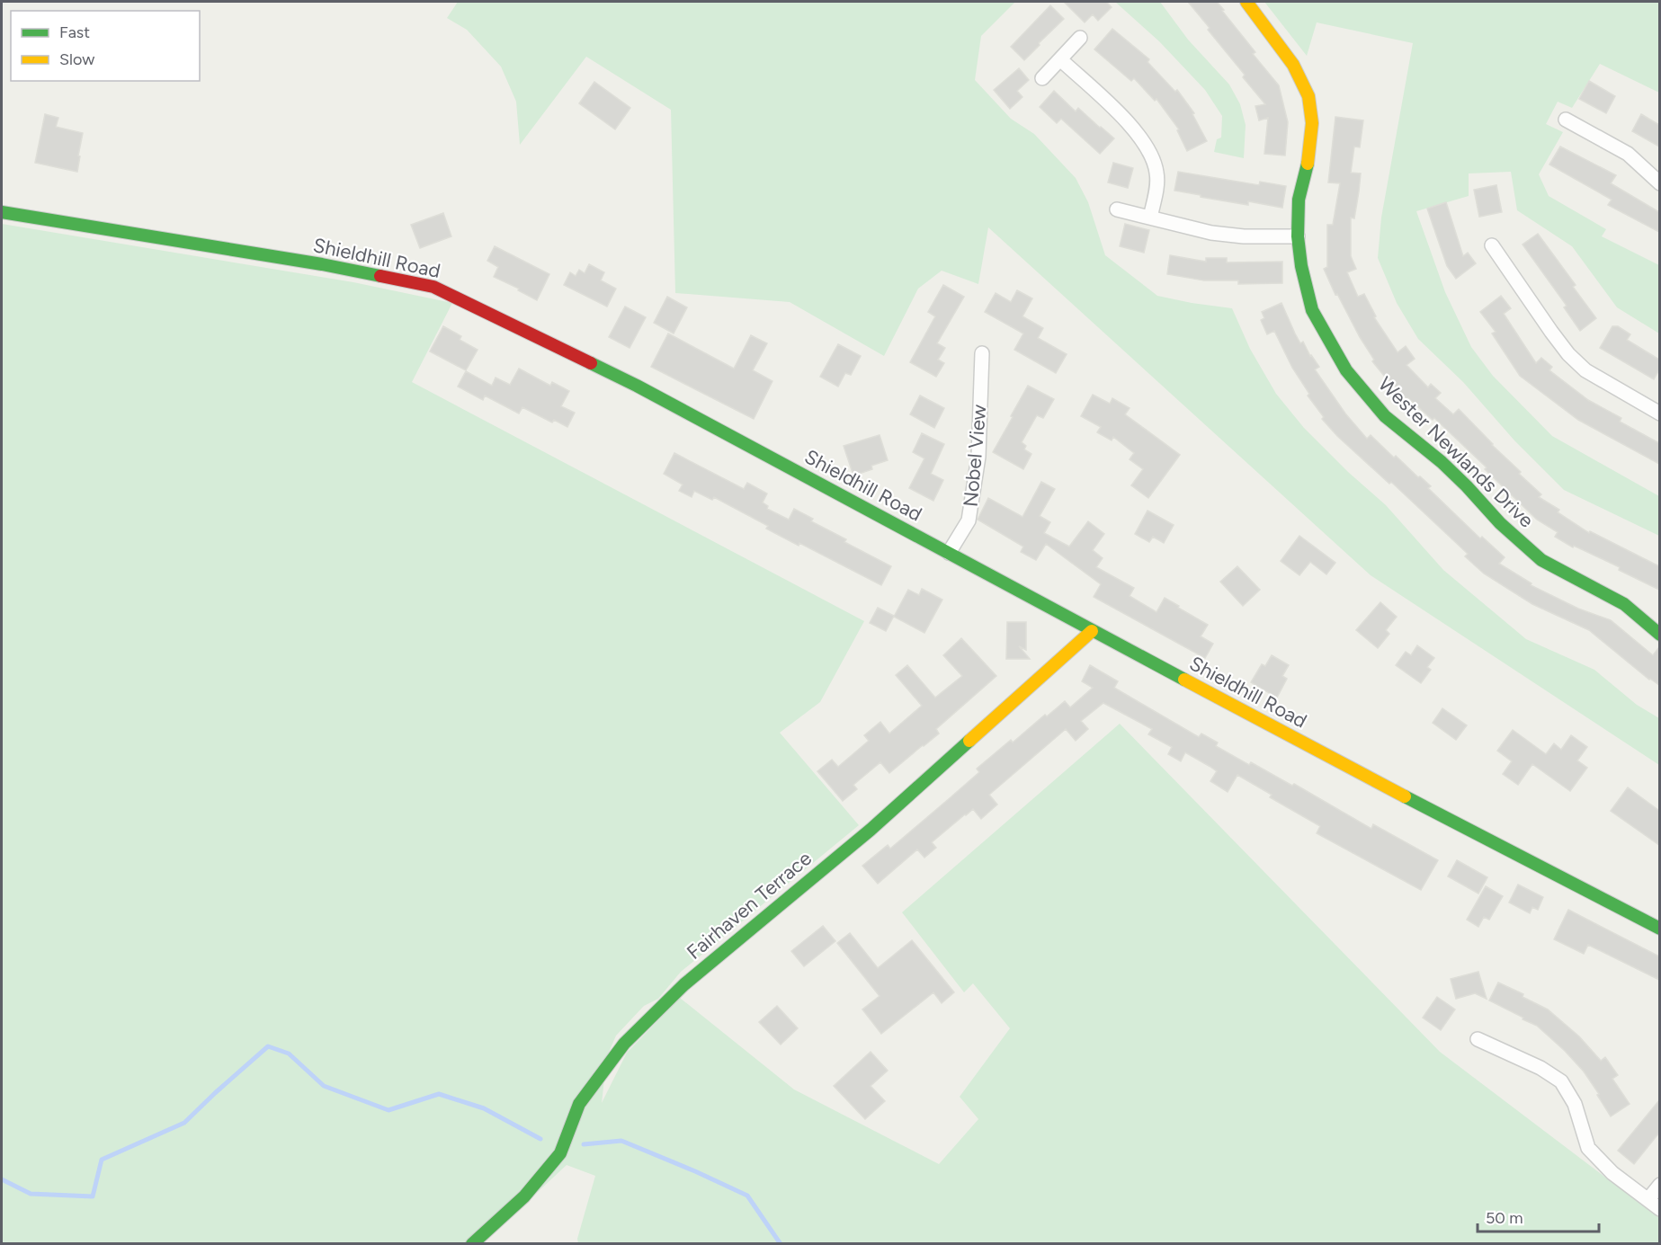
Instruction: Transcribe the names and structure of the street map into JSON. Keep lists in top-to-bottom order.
{
  "streets": {
    "main road": ["Shieldhill Road", "Wester Newlands Drive", "Fairhaven Terrace"],
    "street": ["Nobel View"]
  },
  "crossings": [
    ["Shieldhill Road", "Nobel View"],
    ["Shieldhill Road", "Fairhaven Terrace"]
  ],
  "legend": ["Fast", "Slow"],
  "scale_bar": "50 m"
}
